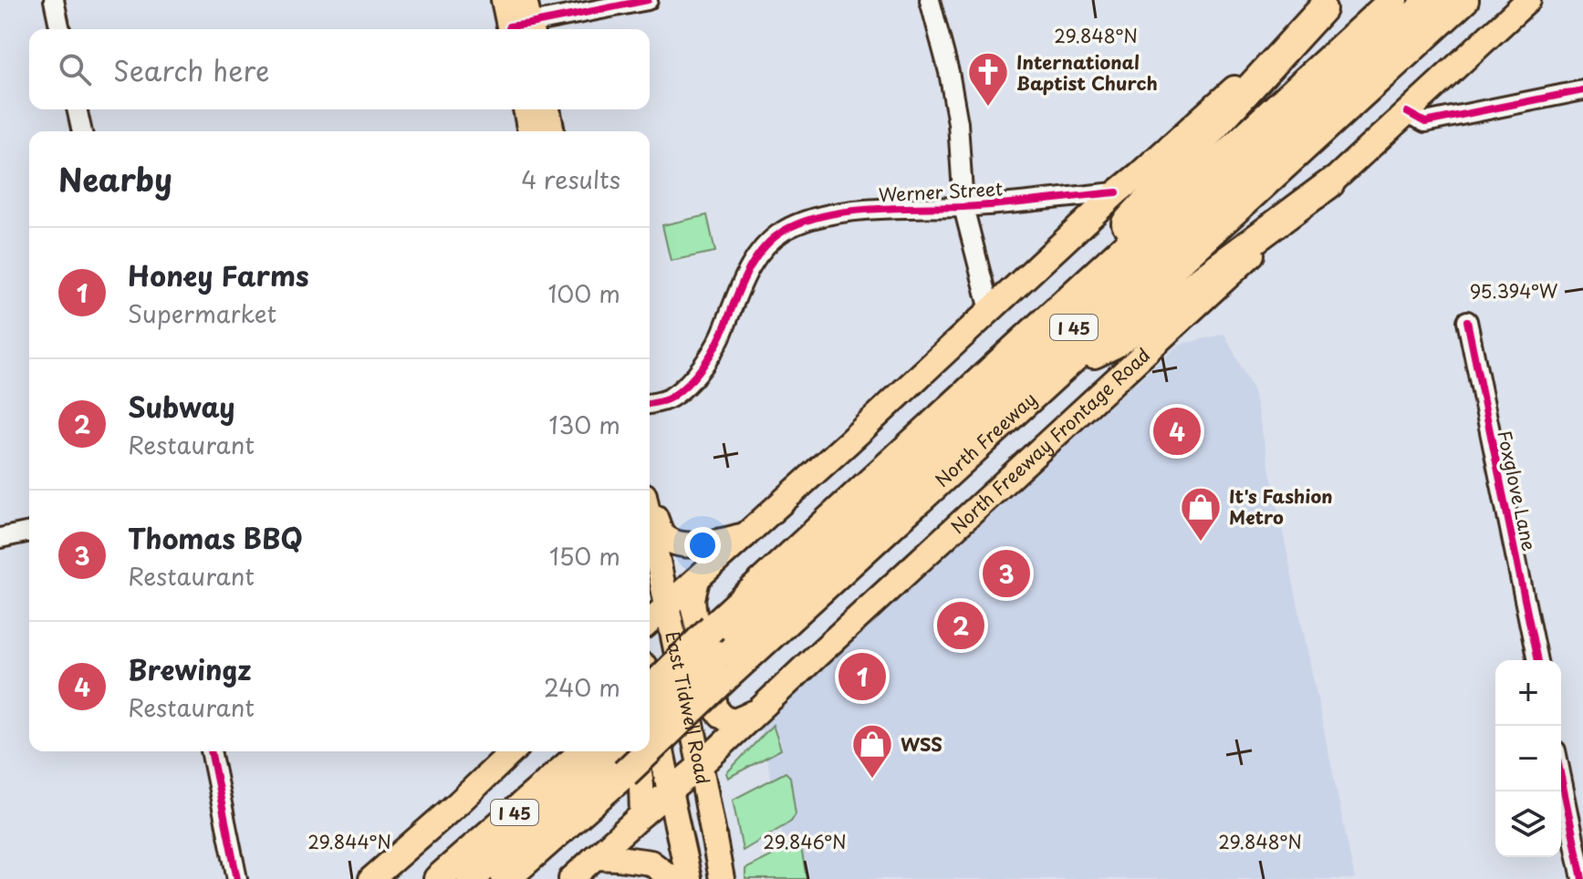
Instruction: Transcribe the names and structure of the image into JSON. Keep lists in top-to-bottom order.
{
  "streets": {
    "highway": ["I 45", "North Freeway"],
    "main road": ["North Freeway Frontage Road", "East Tidwell Road"],
    "street": ["Werner Street", "Foxglove Lane"]
  },
  "crossings": [
    ["North Freeway Frontage Road", "East Tidwell Road"]
  ],
  "places": {
    "church": ["International Baptist Church"],
    "shop": ["It's Fashion Metro", "WSS"]
  },
  "page": {
    "search": "Search here",
    "heading": ["Nearby", "4 results"],
    "list": [
      {
        "mark": "1",
        "name": "Honey Farms",
        "note": "Supermarket",
        "value": "100 m"
      },
      {
        "mark": "2",
        "name": "Subway",
        "note": "Restaurant",
        "value": "130 m"
      },
      {
        "mark": "3",
        "name": "Thomas BBQ",
        "note": "Restaurant",
        "value": "150 m"
      },
      {
        "mark": "4",
        "name": "Brewingz",
        "note": "Restaurant",
        "value": "240 m"
      }
    ],
    "pins": [
      "4",
      "3",
      "2",
      "1"
    ],
    "map_buttons": ["+", "−"]
  },
  "coordinates": [
    "29.848°N",
    "95.394°W",
    "29.844°N",
    "29.846°N"
  ]
}
